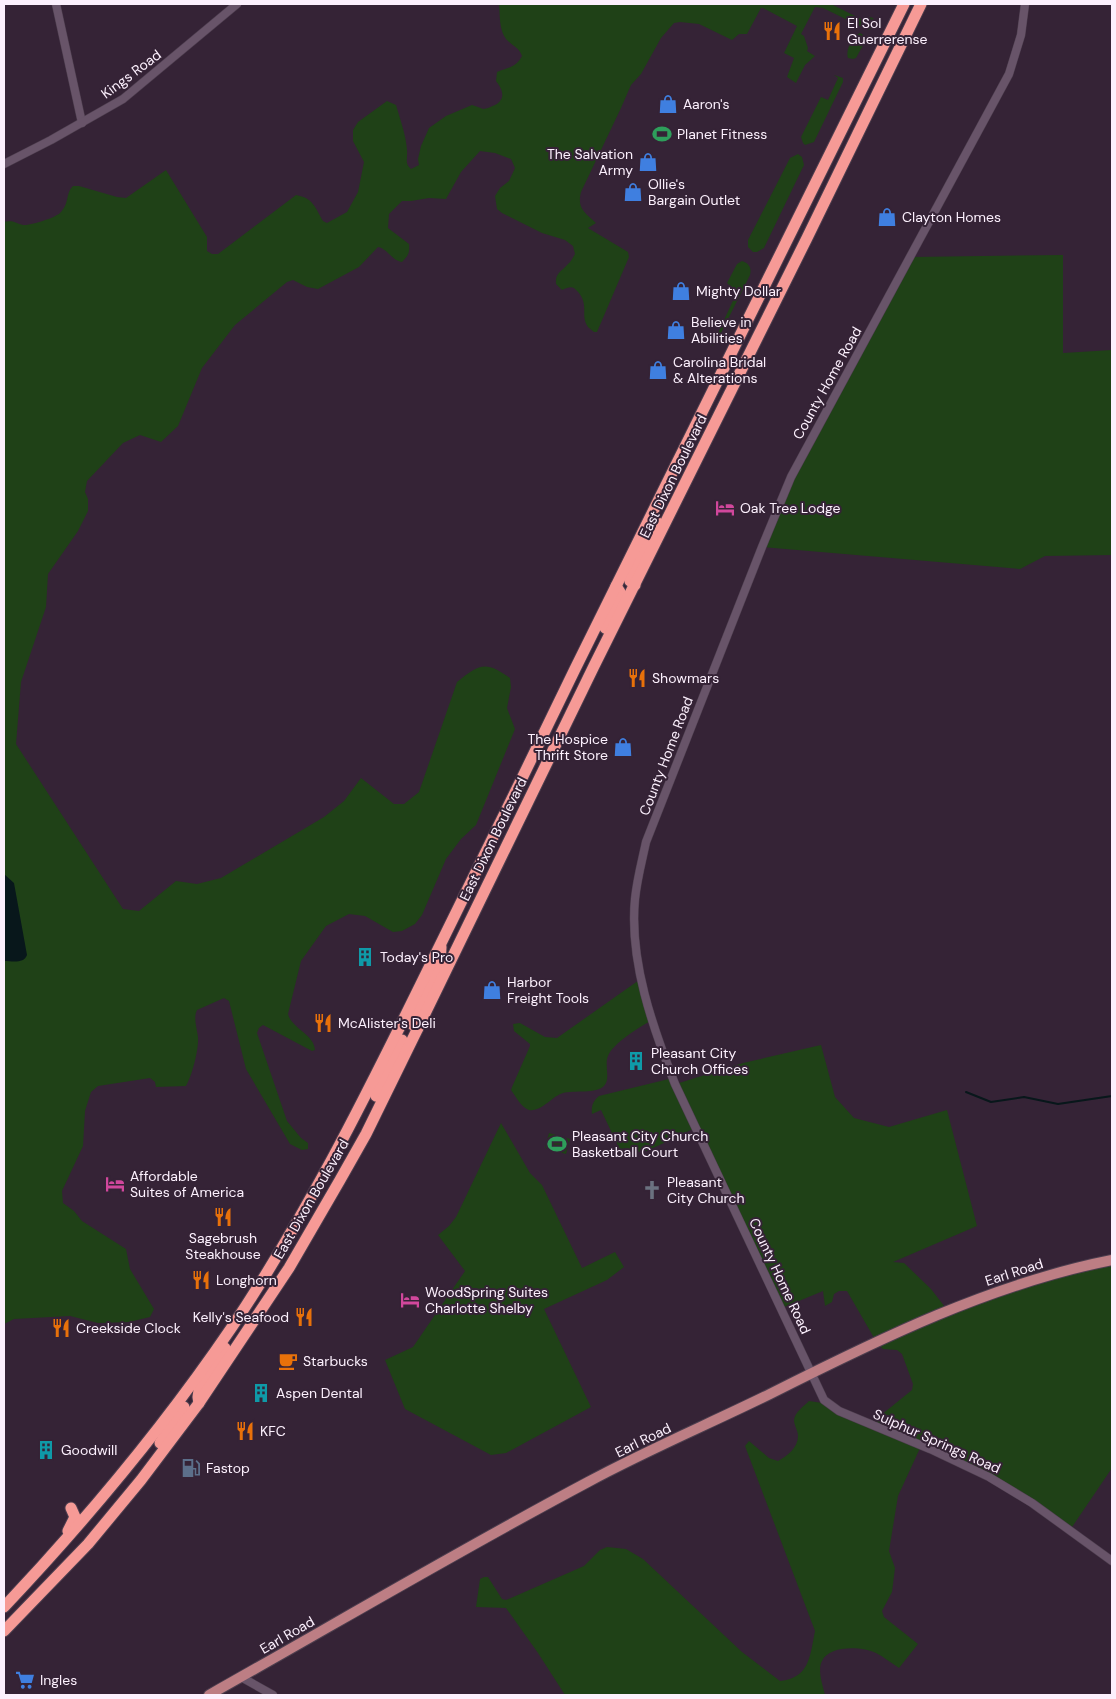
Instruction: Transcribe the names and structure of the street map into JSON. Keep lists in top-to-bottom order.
{
  "streets": {
    "highway": ["East Dixon Boulevard"],
    "main road": ["Earl Road"],
    "street": ["Kings Road", "County Home Road", "Sulphur Springs Road"]
  },
  "crossings": [
    ["County Home Road", "Earl Road"],
    ["County Home Road", "Sulphur Springs Road"],
    ["Earl Road", "Sulphur Springs Road"]
  ],
  "places": {
    "restaurant": [
      "El Sol Guerrerense",
      "Showmars",
      "McAlister's Deli",
      "Sagebrush Steakhouse",
      "Longhorn",
      "Kelly's Seafood",
      "Creekside Clock",
      "KFC"
    ],
    "shop": [
      "Aaron's",
      "The Salvation Army",
      "Ollie's Bargain Outlet",
      "Clayton Homes",
      "Mighty Dollar",
      "Believe in Abilities",
      "Carolina Bridal & Alterations",
      "The Hospice Thrift Store",
      "Harbor Freight Tools"
    ],
    "sports": ["Planet Fitness", "Pleasant City Church Basketball Court"],
    "hotel": ["Oak Tree Lodge", "Affordable Suites of America", "WoodSpring Suites Charlotte Shelby"],
    "building": [
      "Today's Pro",
      "Pleasant City Church Offices",
      "Aspen Dental",
      "Goodwill"
    ],
    "church": ["Pleasant City Church"],
    "cafe": ["Starbucks"],
    "fuel station": ["Fastop"],
    "supermarket": ["Ingles"]
  }
}
